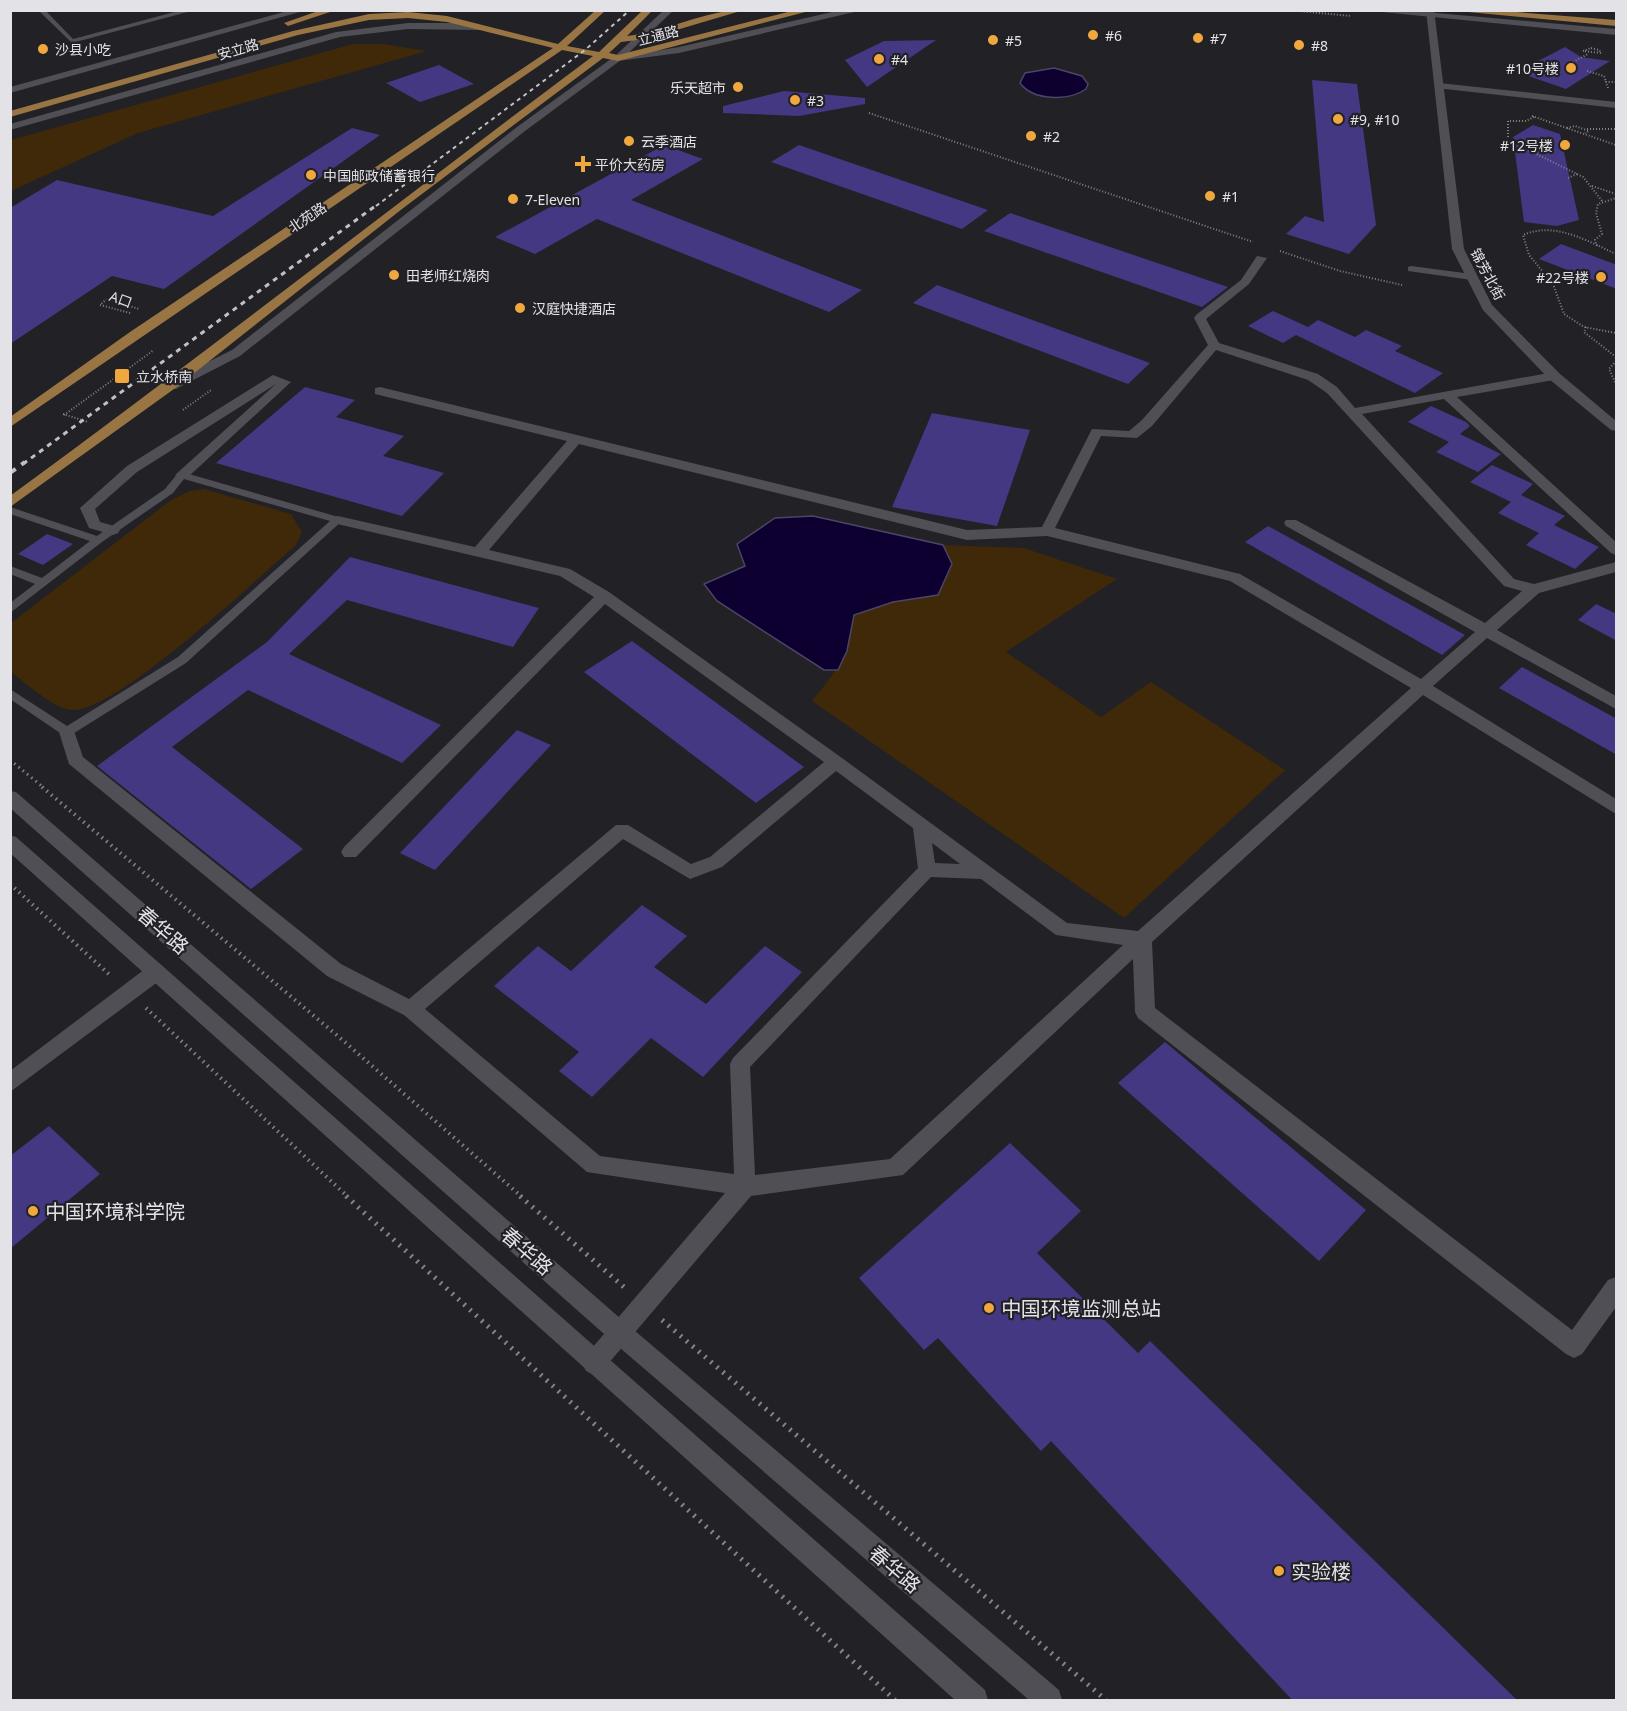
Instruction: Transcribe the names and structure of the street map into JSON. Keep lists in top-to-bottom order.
{
  "streets": {
    "main road": ["立通路", "安立路", "北苑路"],
    "street": ["锦芳北街", "春华路"],
    "path": ["A口"]
  },
  "crossings": [
    ["立通路", "安立路"],
    ["立通路", "北苑路"],
    ["安立路", "北苑路"]
  ],
  "places": {
    "other": [
      "#6",
      "#7",
      "#5",
      "#8",
      "沙县小吃",
      "#4",
      "#10号楼",
      "乐天超市",
      "#3",
      "#9, #10",
      "#2",
      "云季酒店",
      "#12号楼",
      "中国邮政储蓄银行",
      "#1",
      "7-Eleven",
      "田老师红烧肉",
      "#22号楼",
      "汉庭快捷酒店",
      "中国环境科学院",
      "中国环境监测总站",
      "实验楼"
    ],
    "health": ["平价大药房"],
    "transit": ["立水桥南"]
  }
}
